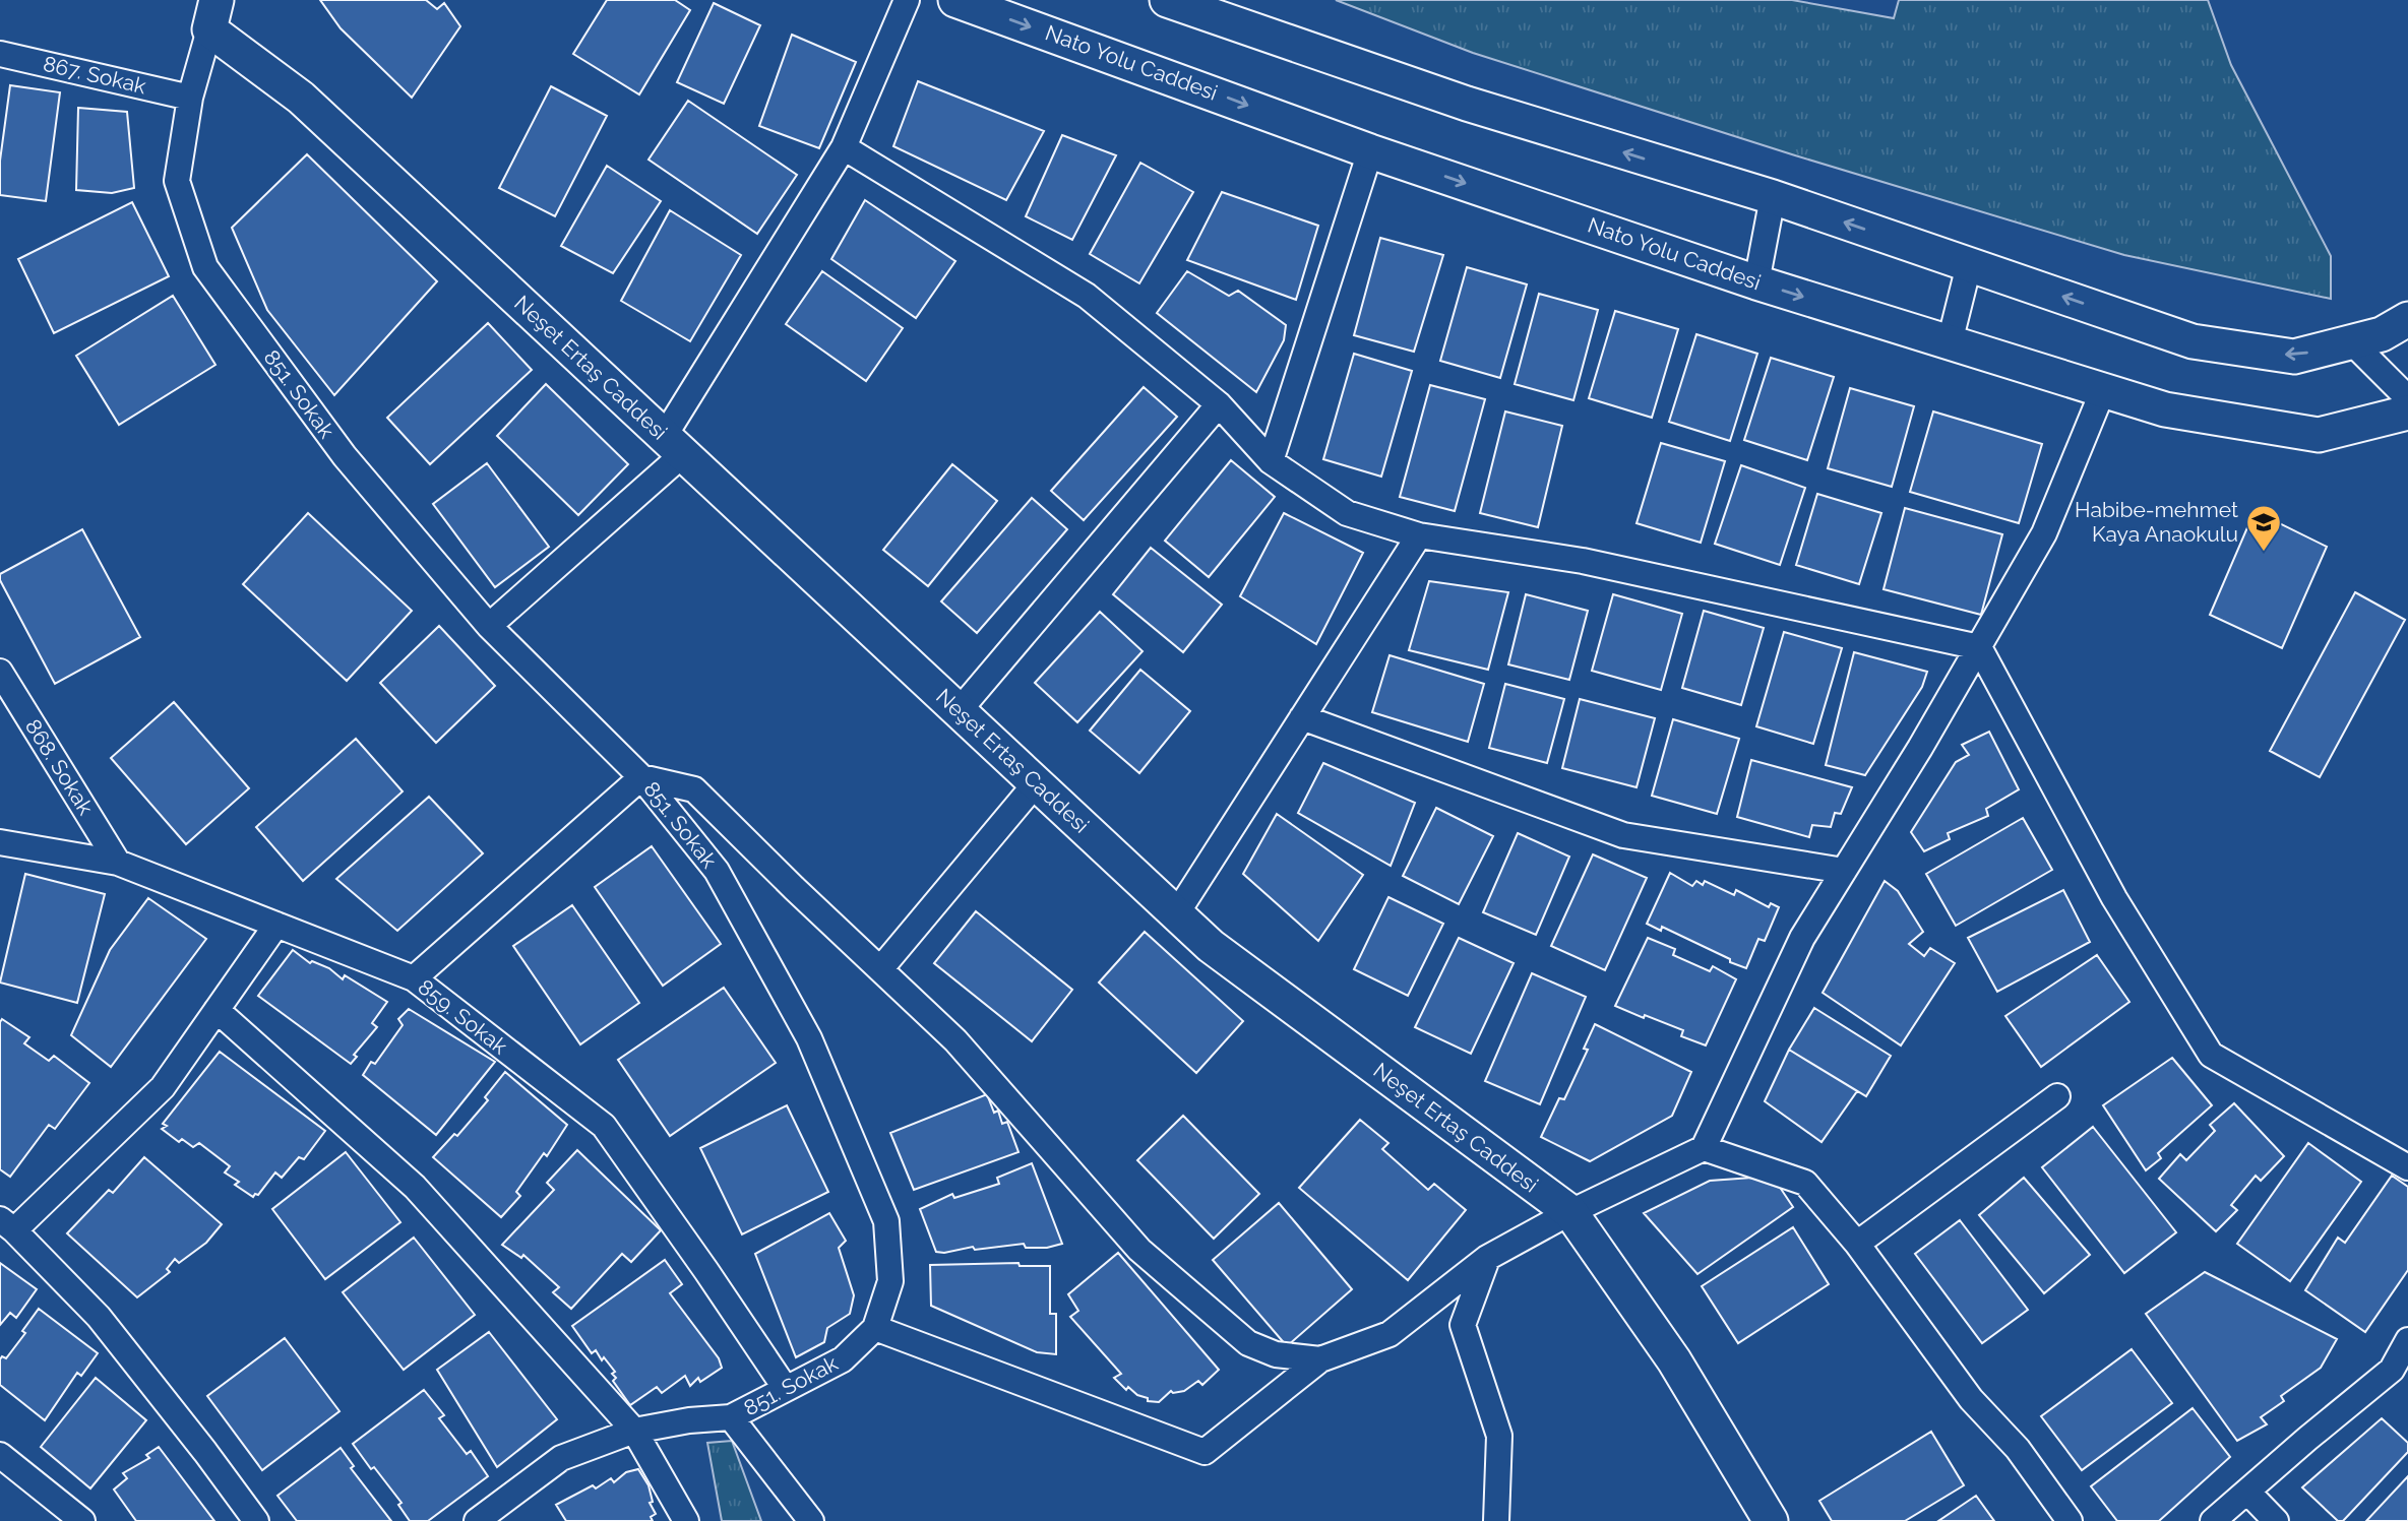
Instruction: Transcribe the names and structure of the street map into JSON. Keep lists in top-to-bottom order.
{
  "streets": {
    "main road": ["Nato Yolu Caddesi", "Neşet Ertaş Caddesi"],
    "street": [
      "867. Sokak",
      "851. Sokak",
      "868. Sokak",
      "859. Sokak"
    ]
  },
  "crossings": [
    ["867. Sokak", "851. Sokak"],
    ["Neşet Ertaş Caddesi", "851. Sokak"],
    ["851. Sokak", "859. Sokak"],
    ["868. Sokak", "859. Sokak"]
  ],
  "places": {
    "school or university": ["Habibe-mehmet Kaya Anaokulu"]
  }
}
